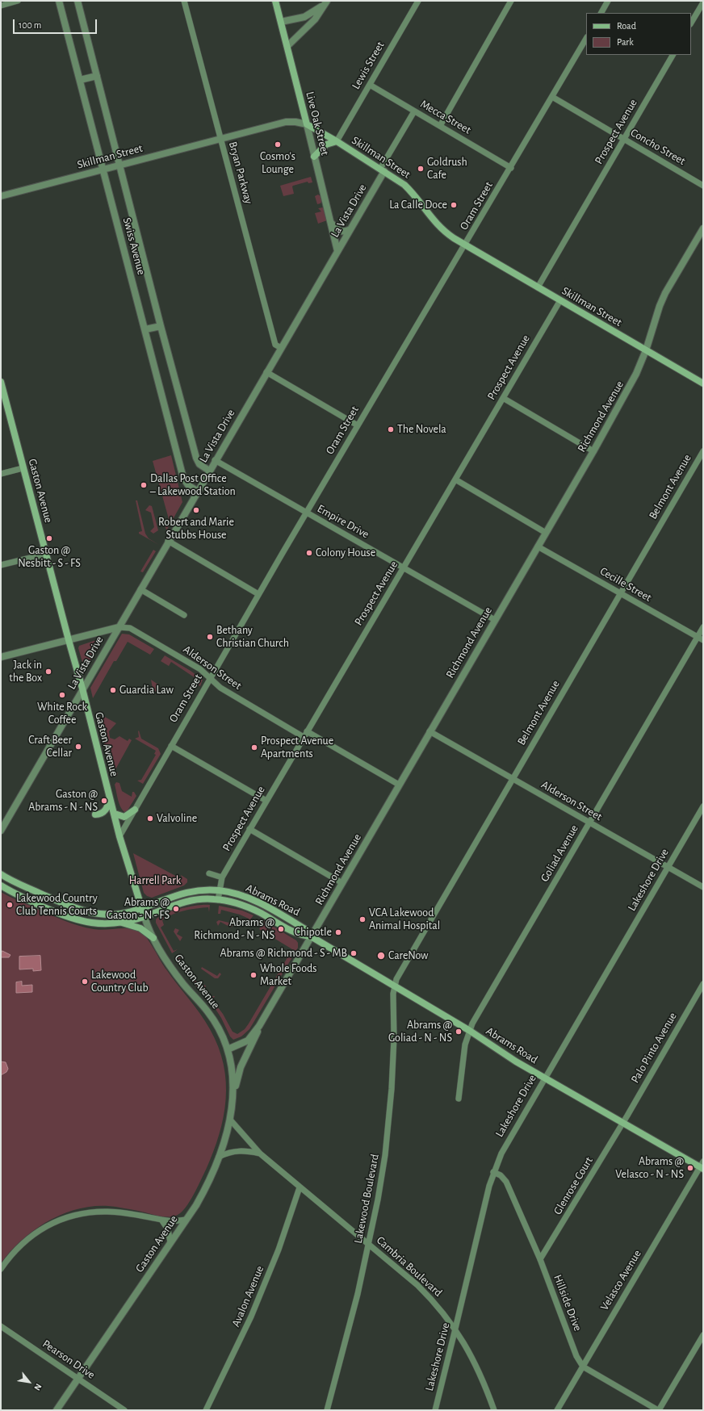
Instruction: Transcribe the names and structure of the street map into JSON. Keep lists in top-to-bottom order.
{
  "streets": {
    "main road": [
      "Live Oak Street",
      "Skillman Street",
      "Gaston Avenue",
      "Abrams Road"
    ],
    "street": [
      "Lewis Street",
      "Mecca Street",
      "Prospect Avenue",
      "Concho Street",
      "Bryan Parkway",
      "Oram Street",
      "La Vista Drive",
      "Swiss Avenue",
      "Richmond Avenue",
      "Belmont Avenue",
      "Empire Drive",
      "Cecille Street",
      "Alderson Street",
      "Goliad Avenue",
      "Lakeshore Drive",
      "Palo Pinto Avenue",
      "Glenrose Court",
      "Lakewood Boulevard",
      "Cambria Boulevard",
      "Velasco Avenue",
      "Avalon Avenue",
      "Hillside Drive",
      "Pearson Drive"
    ]
  },
  "crossings": [
    ["Lewis Street", "Mecca Street"],
    ["Lewis Street", "Skillman Street"],
    ["Mecca Street", "Oram Street"],
    ["Mecca Street", "La Vista Drive"],
    ["Live Oak Street", "Skillman Street"],
    ["Live Oak Street", "La Vista Drive"],
    ["Prospect Avenue", "Concho Street"],
    ["Prospect Avenue", "Skillman Street"],
    ["Prospect Avenue", "Empire Drive"],
    ["Prospect Avenue", "Alderson Street"],
    ["Prospect Avenue", "Abrams Road"],
    ["Concho Street", "Oram Street"],
    ["Skillman Street", "Bryan Parkway"],
    ["Skillman Street", "Oram Street"],
    ["Skillman Street", "La Vista Drive"],
    ["Skillman Street", "Swiss Avenue"],
    ["Skillman Street", "Richmond Avenue"],
    ["Bryan Parkway", "La Vista Drive"],
    ["Oram Street", "Gaston Avenue"],
    ["Oram Street", "Empire Drive"],
    ["Oram Street", "Alderson Street"],
    ["La Vista Drive", "Swiss Avenue"],
    ["La Vista Drive", "Gaston Avenue"],
    ["La Vista Drive", "Empire Drive"],
    ["La Vista Drive", "Alderson Street"],
    ["Richmond Avenue", "Gaston Avenue"],
    ["Richmond Avenue", "Empire Drive"],
    ["Richmond Avenue", "Cecille Street"],
    ["Richmond Avenue", "Alderson Street"],
    ["Richmond Avenue", "Abrams Road"],
    ["Belmont Avenue", "Cecille Street"],
    ["Belmont Avenue", "Alderson Street"],
    ["Belmont Avenue", "Abrams Road"],
    ["Belmont Avenue", "Lakewood Boulevard"],
    ["Gaston Avenue", "Alderson Street"],
    ["Gaston Avenue", "Abrams Road"],
    ["Gaston Avenue", "Cambria Boulevard"],
    ["Gaston Avenue", "Pearson Drive"],
    ["Cecille Street", "Goliad Avenue"],
    ["Alderson Street", "Goliad Avenue"],
    ["Alderson Street", "Lakeshore Drive"],
    ["Goliad Avenue", "Abrams Road"],
    ["Lakeshore Drive", "Abrams Road"],
    ["Lakeshore Drive", "Cambria Boulevard"],
    ["Lakeshore Drive", "Hillside Drive"],
    ["Abrams Road", "Palo Pinto Avenue"],
    ["Abrams Road", "Glenrose Court"],
    ["Abrams Road", "Lakewood Boulevard"],
    ["Abrams Road", "Velasco Avenue"],
    ["Palo Pinto Avenue", "Glenrose Court"],
    ["Glenrose Court", "Hillside Drive"],
    ["Lakewood Boulevard", "Cambria Boulevard"],
    ["Cambria Boulevard", "Avalon Avenue"],
    ["Velasco Avenue", "Hillside Drive"]
  ],
  "parks": ["Harrell Park"],
  "places": [
    "Cosmo's Lounge",
    "Goldrush Cafe",
    "La Calle Doce",
    "The Novela",
    "Dallas Post Office – Lakewood Station",
    "Robert and Marie Stubbs House",
    "Gaston @ Nesbitt - S - FS",
    "Colony House",
    "Bethany Christian Church",
    "Jack in the Box",
    "Guardia Law",
    "White Rock Coffee",
    "Craft Beer Cellar",
    "Prospect Avenue Apartments",
    "Gaston @ Abrams - N - NS",
    "Valvoline",
    "Lakewood Country Club Tennis Courts",
    "Abrams @ Gaston - N - FS",
    "VCA Lakewood Animal Hospital",
    "Abrams @ Richmond - N - NS",
    "Chipotle",
    "Abrams @ Richmond - S - MB",
    "CareNow",
    "Whole Foods Market",
    "Lakewood Country Club",
    "Abrams @ Goliad - N - NS",
    "Abrams @ Velasco - N - NS"
  ],
  "legend": ["Road", "Park"],
  "scale_bar": "100 m",
  "north": "bottom right"
}
